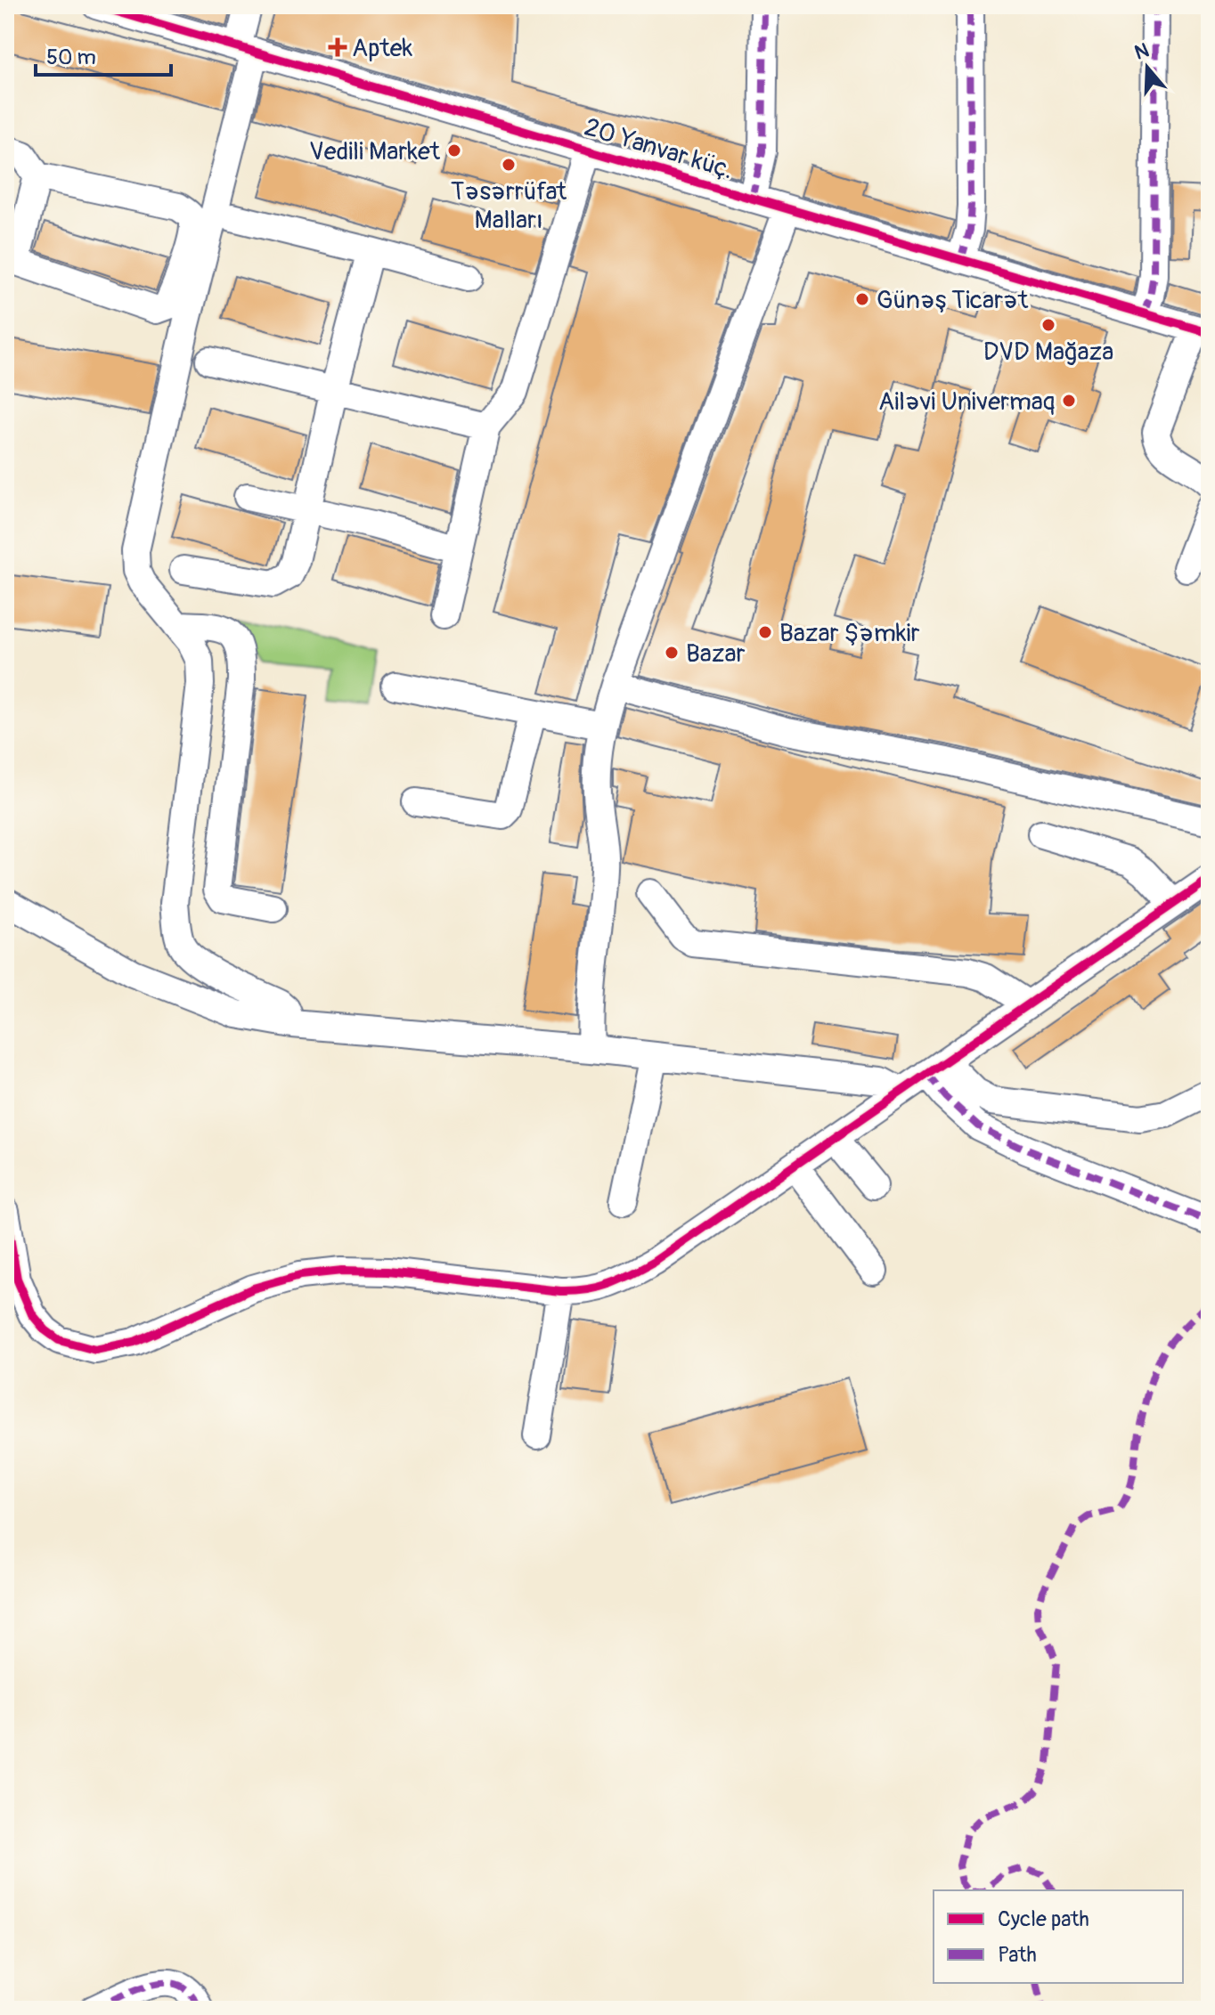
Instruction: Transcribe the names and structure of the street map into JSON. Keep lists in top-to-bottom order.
{
  "streets": {
    "street": ["20 Yanvar küç."]
  },
  "places": {
    "health": ["Aptek"],
    "other": [
      "Vedili Market",
      "Təsərrüfat Malları",
      "Günəş Ticarət",
      "DVD Mağaza",
      "Ailəvi Univermaq",
      "Bazar Şəmkir",
      "Bazar"
    ]
  },
  "legend": ["Cycle path", "Path"],
  "scale_bar": "50 m",
  "north": "top"
}
